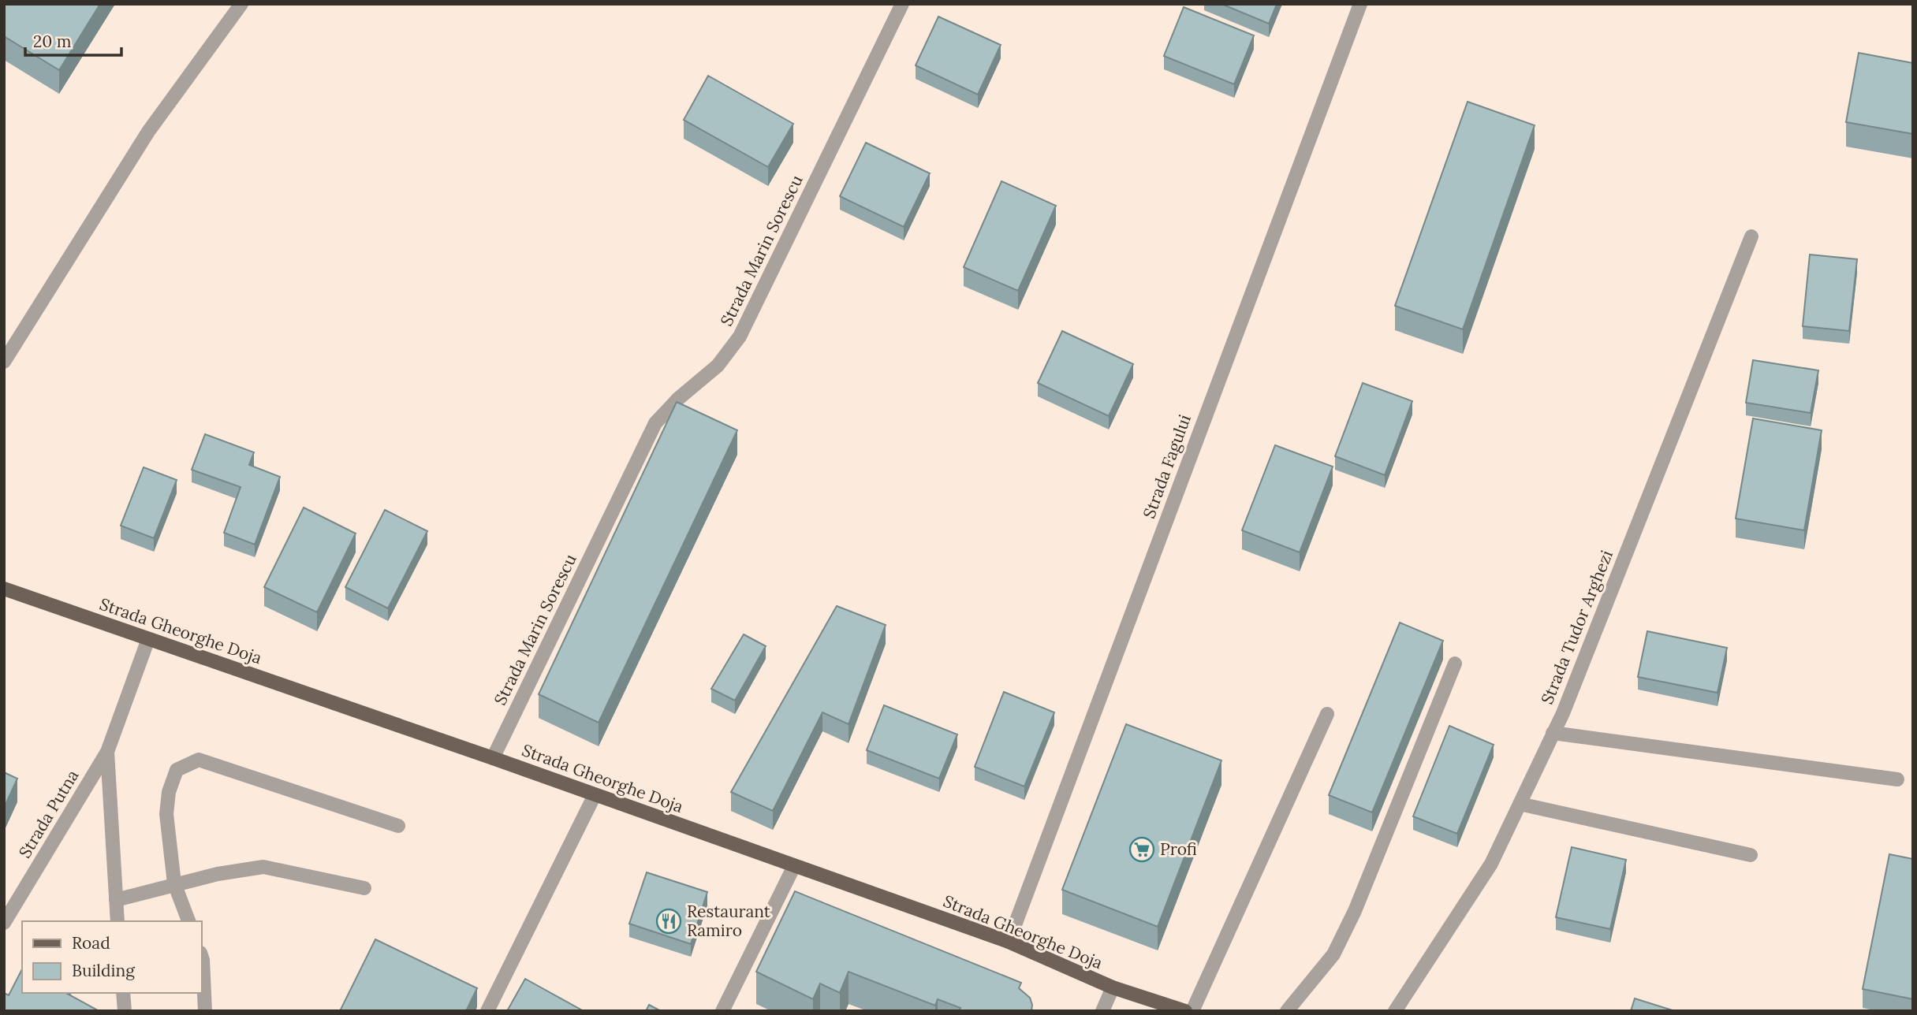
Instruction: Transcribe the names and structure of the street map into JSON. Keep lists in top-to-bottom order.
{
  "streets": {
    "main road": ["Strada Gheorghe Doja"],
    "street": [
      "Strada Marin Sorescu",
      "Strada Fagului",
      "Strada Tudor Arghezi",
      "Strada Putna"
    ]
  },
  "crossings": [
    ["Strada Marin Sorescu", "Strada Gheorghe Doja"],
    ["Strada Fagului", "Strada Gheorghe Doja"],
    ["Strada Gheorghe Doja", "Strada Putna"]
  ],
  "places": {
    "supermarket": ["Profi"],
    "restaurant": ["Restaurant Ramiro"]
  },
  "legend": ["Road", "Building"],
  "scale_bar": "20 m"
}
